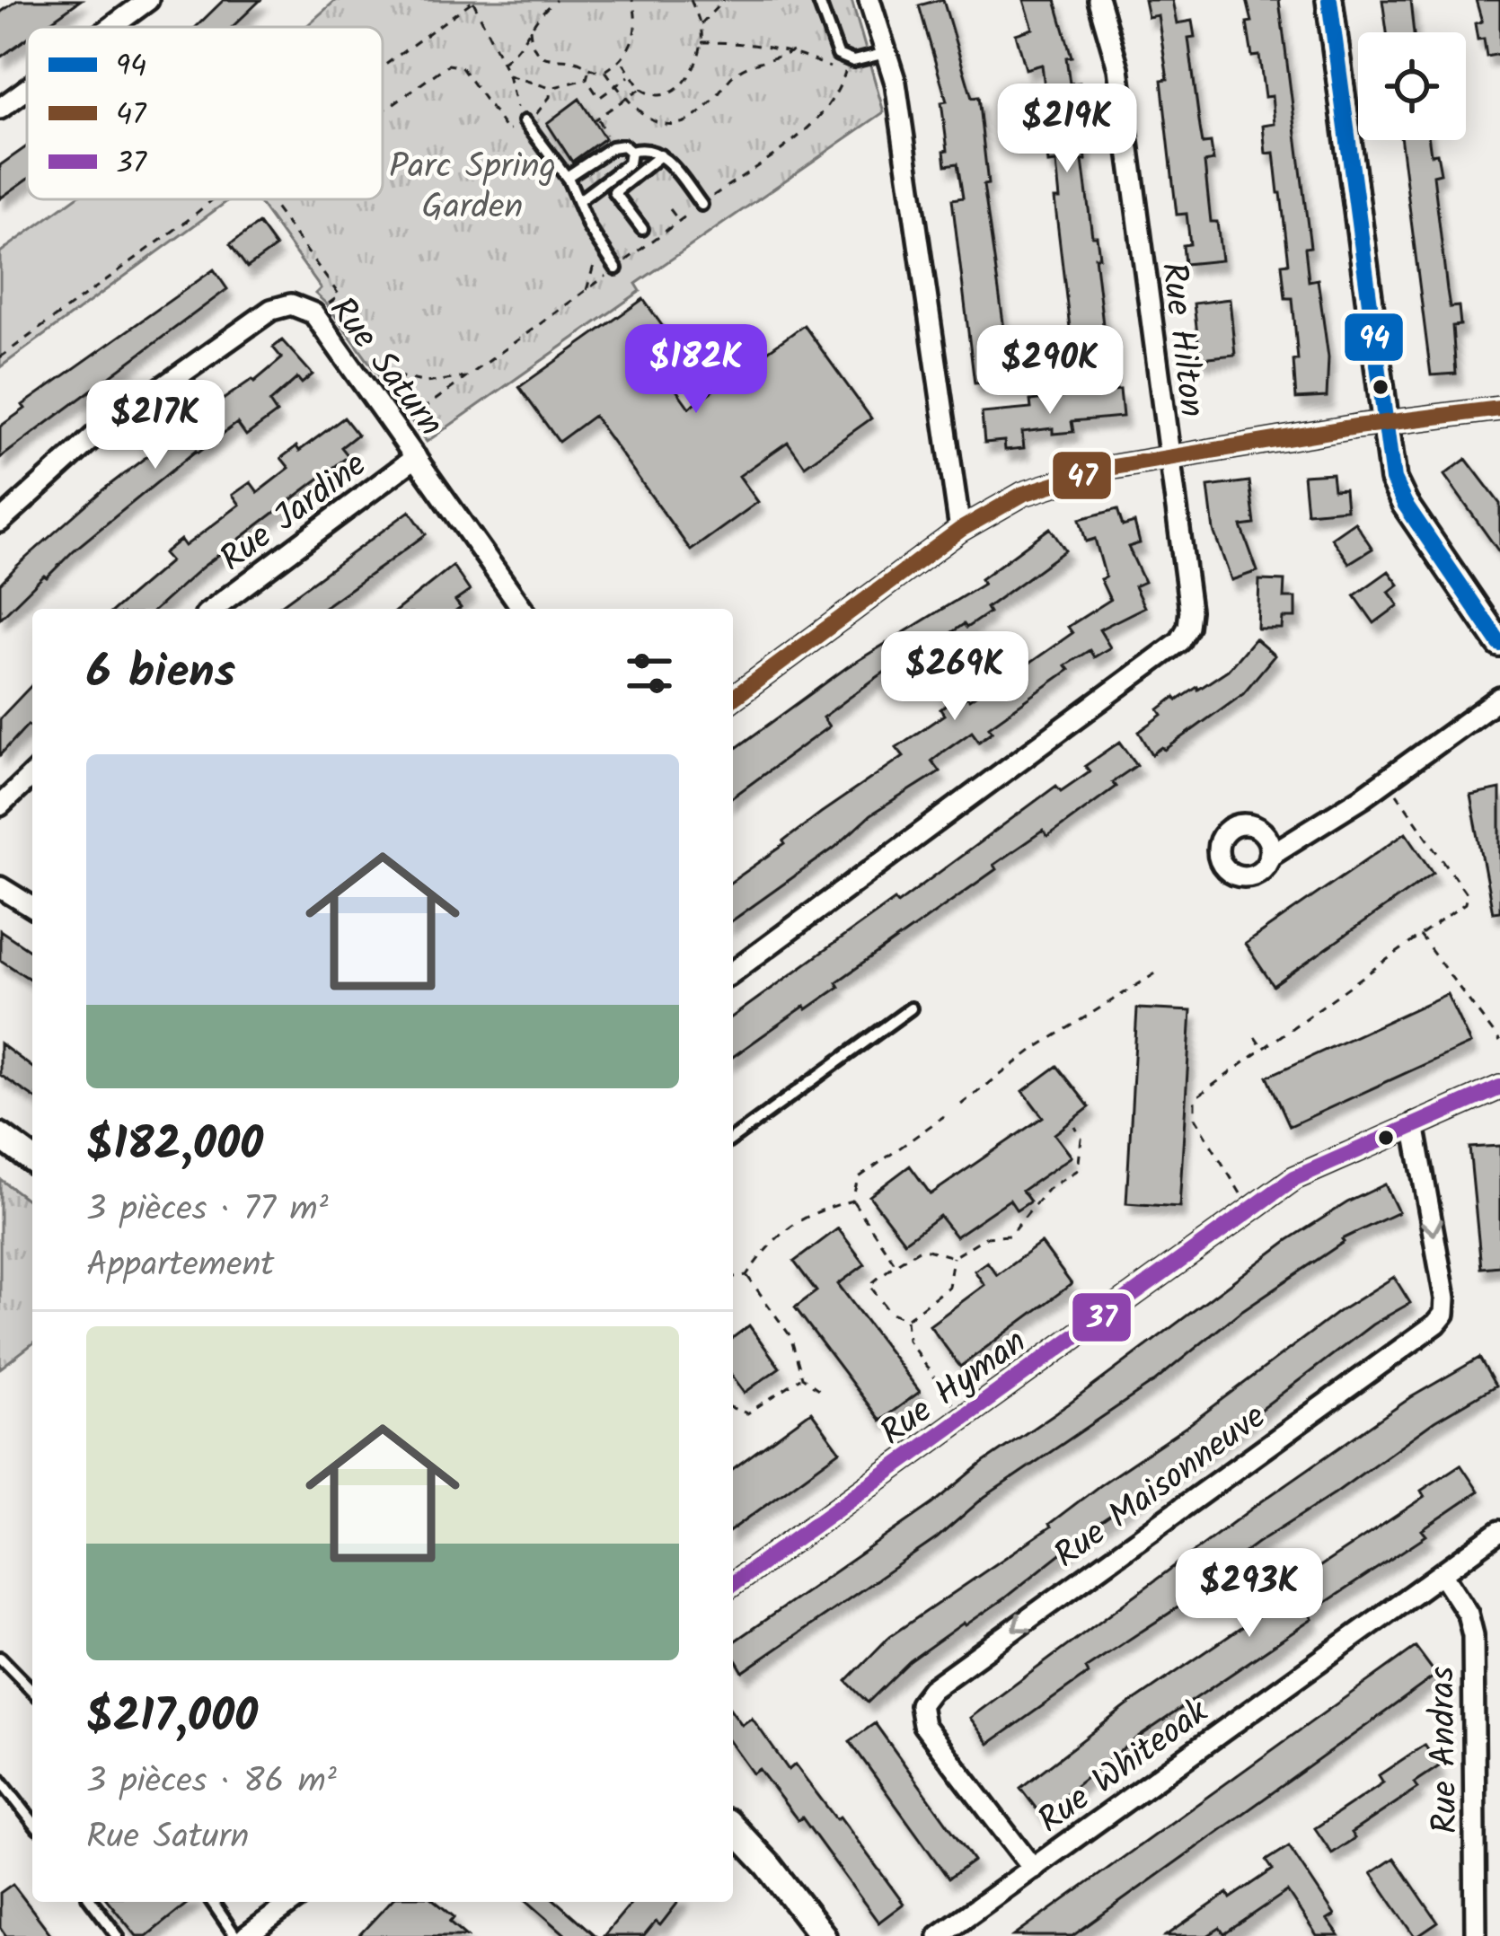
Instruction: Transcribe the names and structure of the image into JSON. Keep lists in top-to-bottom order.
{
  "streets": {
    "street": [
      "Rue Hilton",
      "Rue Saturn",
      "Rue Jardine",
      "Rue Hyman",
      "Rue Maisonneuve",
      "Rue Andras",
      "Rue Whiteoak"
    ]
  },
  "crossings": [
    ["Rue Saturn", "Rue Jardine"],
    ["Rue Hyman", "Rue Maisonneuve"],
    ["Rue Maisonneuve", "Rue Whiteoak"],
    ["Rue Andras", "Rue Whiteoak"]
  ],
  "parks": ["Parc Spring Garden"],
  "lines": ["transit line 94", "transit line 47", "transit line 37"],
  "legend": ["94", "47", "37"],
  "page": {
    "price": [
      "$219K",
      "$182K",
      "$290K",
      "$217K",
      "$269K",
      "$293K"
    ],
    "heading": "6 biens",
    "list": [
      {
        "name": "$182,000",
        "note": "3 pièces · 77 m² · Appartement"
      },
      {
        "name": "$217,000",
        "note": "3 pièces · 86 m² · Rue Saturn"
      }
    ]
  }
}
